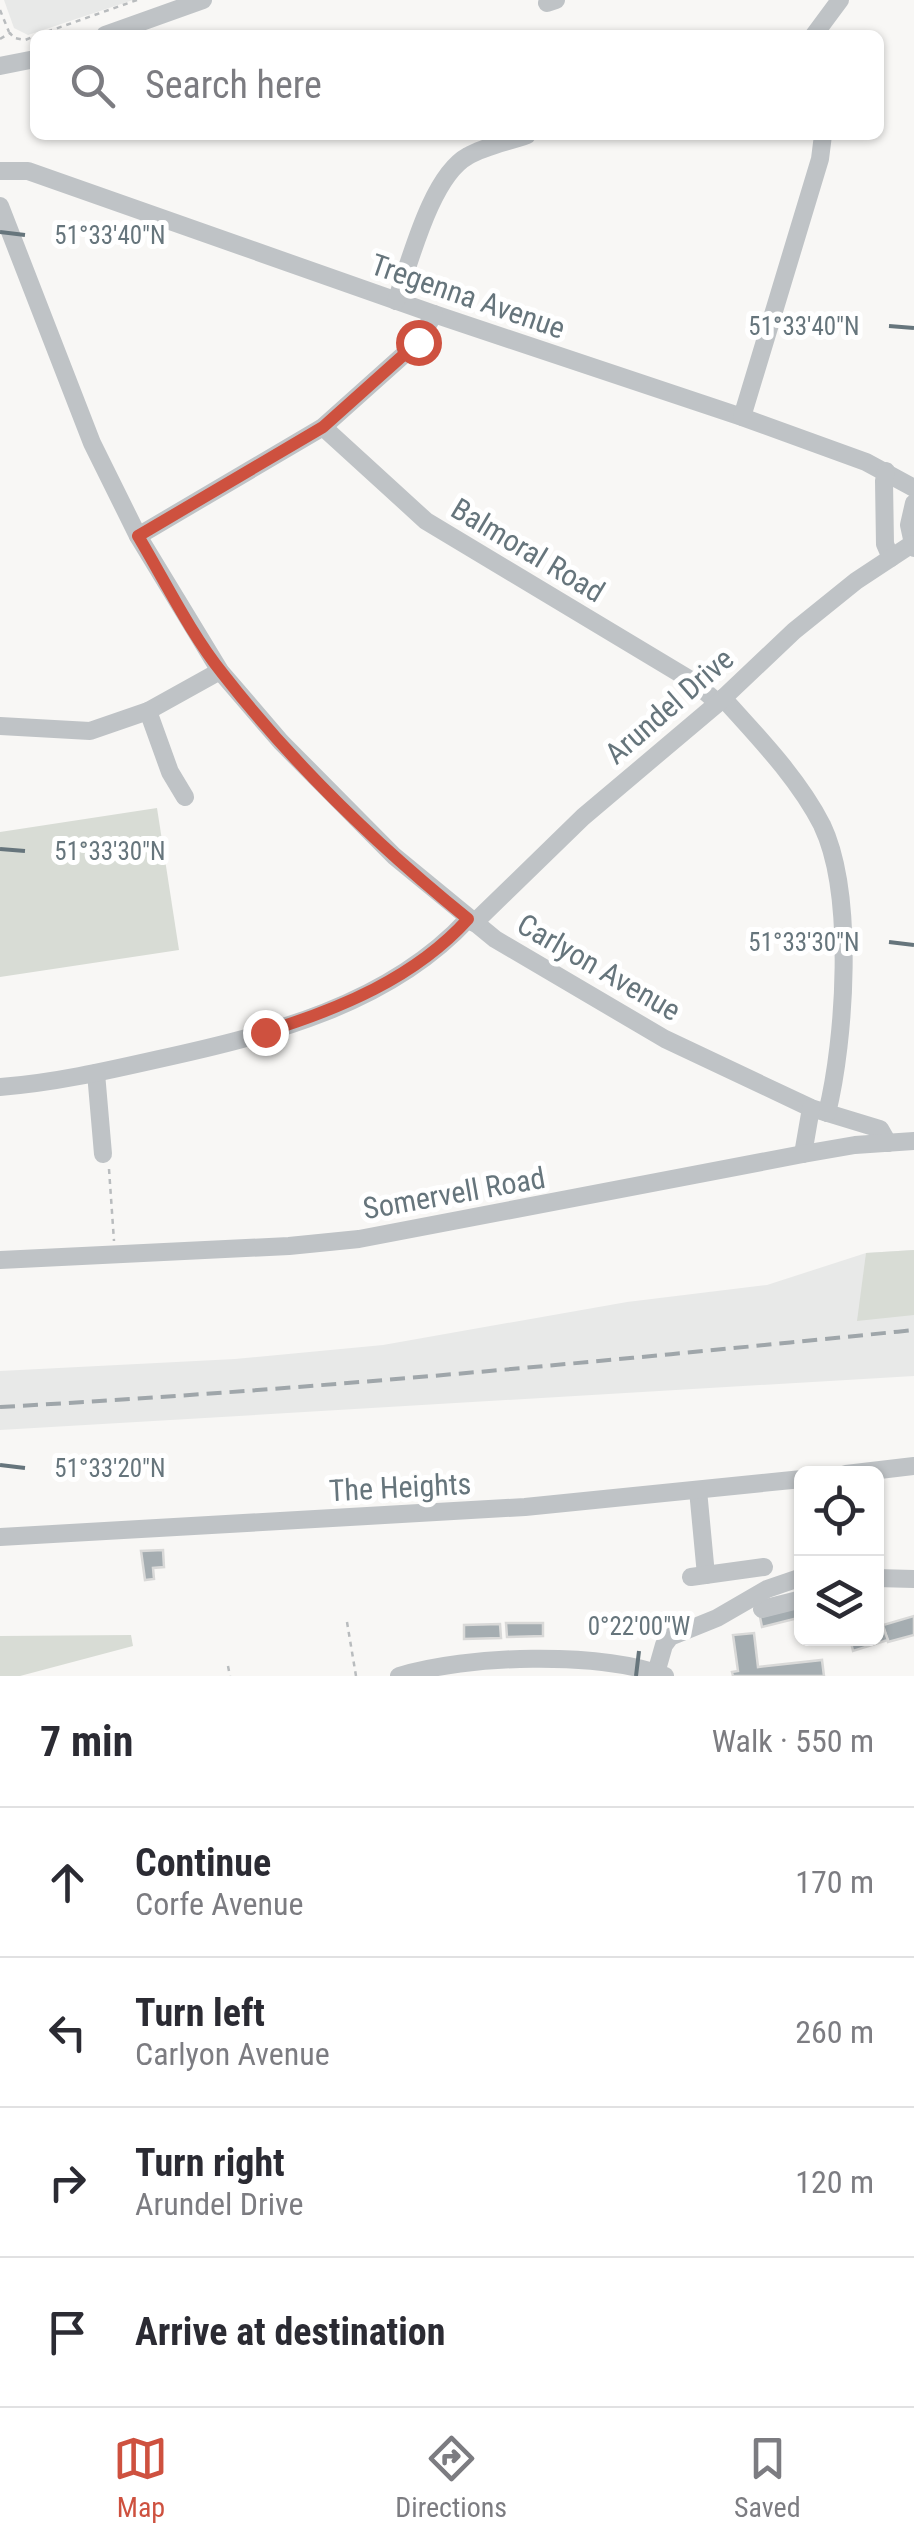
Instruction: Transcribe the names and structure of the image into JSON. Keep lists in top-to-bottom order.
{
  "streets": {
    "street": [
      "Tregenna Avenue",
      "Balmoral Road",
      "Arundel Drive",
      "Carlyon Avenue",
      "Somervell Road",
      "The Heights"
    ]
  },
  "crossings": [
    ["Balmoral Road", "Arundel Drive"],
    ["Balmoral Road", "Carlyon Avenue"],
    ["Balmoral Road", "Somervell Road"],
    ["Arundel Drive", "Carlyon Avenue"],
    ["Carlyon Avenue", "Somervell Road"]
  ],
  "page": {
    "search": "Search here",
    "heading": ["7 min", "Walk · 550 m"],
    "list": [
      ["Continue", "Corfe Avenue", "170 m"],
      ["Turn left", "Carlyon Avenue", "260 m"],
      ["Turn right", "Arundel Drive", "120 m"],
      "Arrive at destination"
    ],
    "nav": ["Map", "Directions", "Saved"]
  },
  "coordinates": [
    "51°33'40\"N",
    "51°33'30\"N",
    "51°33'20\"N",
    "0°22'00\"W"
  ]
}
